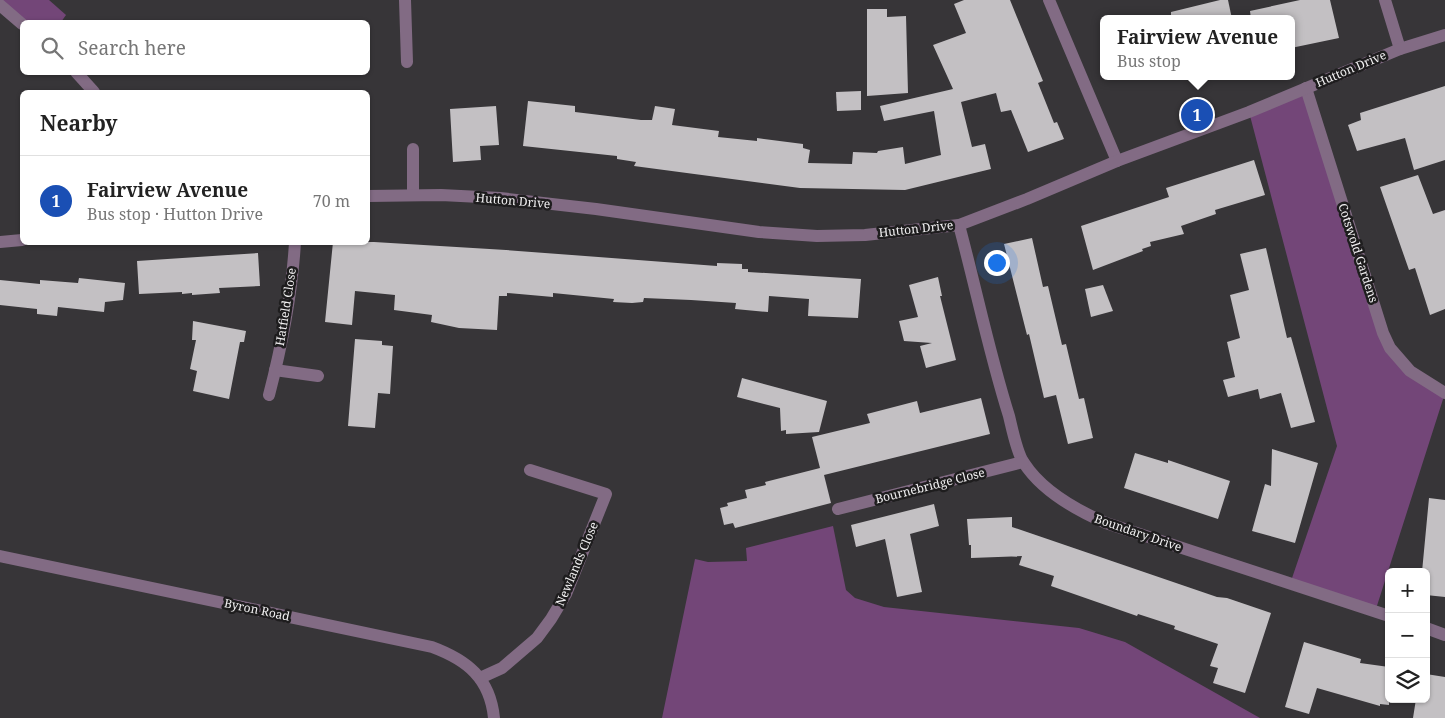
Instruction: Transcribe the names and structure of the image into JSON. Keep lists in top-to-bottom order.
{
  "streets": {
    "street": [
      "Hutton Drive",
      "Cotswold Gardens",
      "Hatfield Close",
      "Bournebridge Close",
      "Boundary Drive",
      "Newlands Close",
      "Byron Road"
    ]
  },
  "crossings": [
    ["Hutton Drive", "Cotswold Gardens"],
    ["Hutton Drive", "Boundary Drive"],
    ["Bournebridge Close", "Boundary Drive"],
    ["Newlands Close", "Byron Road"]
  ],
  "page": {
    "popup": ["Fairview Avenue", "Bus stop"],
    "search": "Search here",
    "heading": "Nearby",
    "pins": "1",
    "list": [
      {
        "mark": "1",
        "name": "Fairview Avenue",
        "note": "Bus stop · Hutton Drive",
        "value": "70 m"
      }
    ],
    "map_buttons": ["+", "−"]
  }
}
